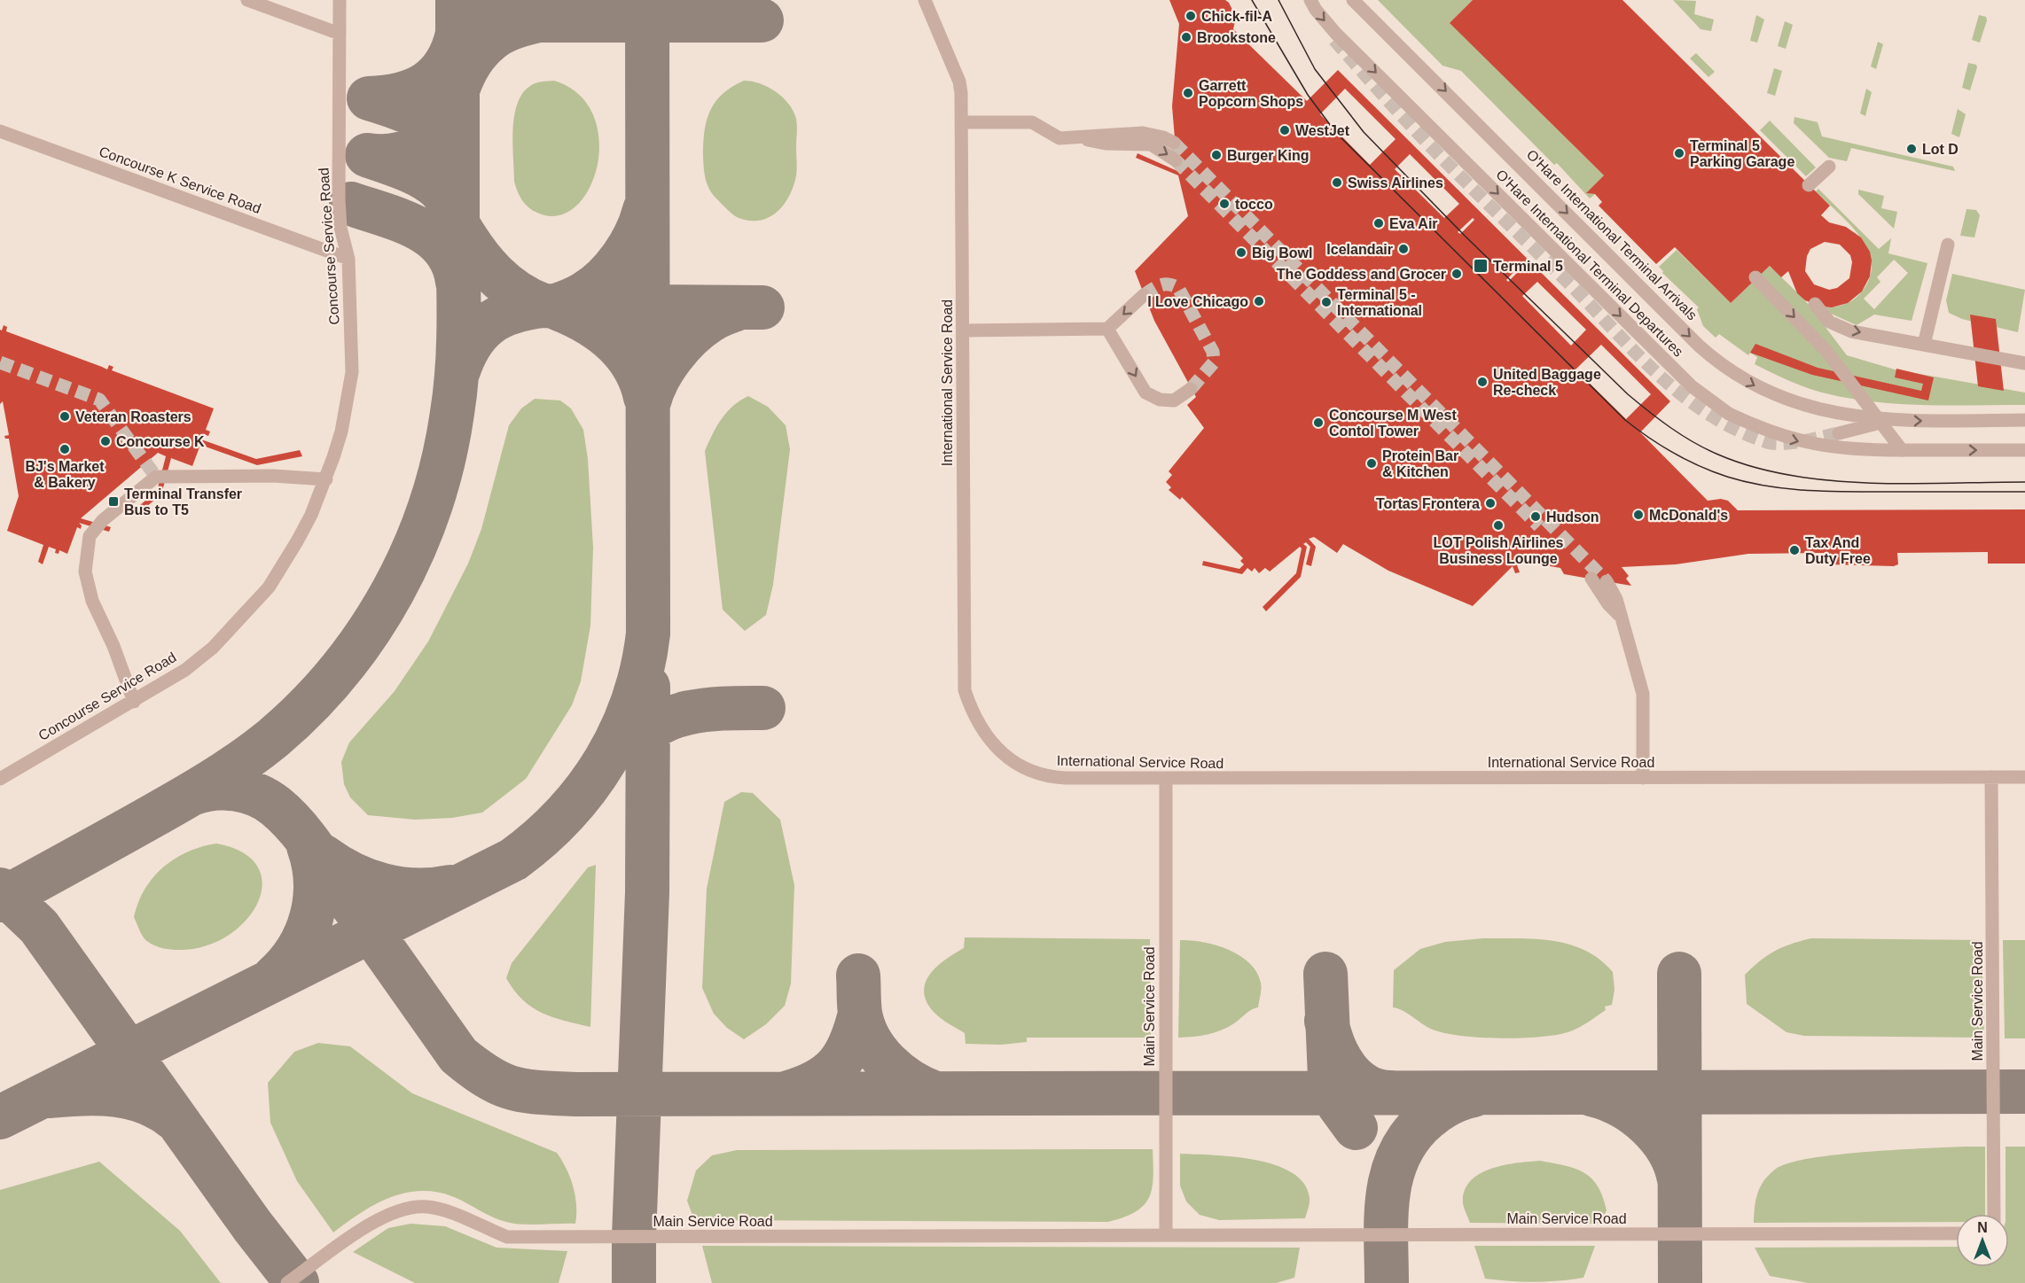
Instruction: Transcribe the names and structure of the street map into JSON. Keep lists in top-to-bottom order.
{
  "streets": {
    "street": [
      "Concourse K Service Road",
      "O'Hare International Terminal Arrivals",
      "Concourse Service Road",
      "O'Hare International Terminal Departures",
      "International Service Road",
      "Main Service Road"
    ]
  },
  "crossings": [
    ["Concourse K Service Road", "Concourse Service Road"],
    ["International Service Road", "Main Service Road"]
  ],
  "places": {
    "other": [
      "Chick-fil-A",
      "Brookstone",
      "Garrett Popcorn Shops",
      "WestJet",
      "Lot D",
      "Terminal 5 Parking Garage",
      "Burger King",
      "Swiss Airlines",
      "tocco",
      "Eva Air",
      "Icelandair",
      "Big Bowl",
      "The Goddess and Grocer",
      "I Love Chicago",
      "Terminal 5 - International",
      "United Baggage Re-check",
      "Veteran Roasters",
      "Concourse M West Contol Tower",
      "Concourse K",
      "BJ's Market & Bakery",
      "Protein Bar & Kitchen",
      "Tortas Frontera",
      "McDonald's",
      "Hudson",
      "LOT Polish Airlines Business Lounge",
      "Tax And Duty Free"
    ],
    "transit": ["Terminal 5", "Terminal Transfer Bus to T5"]
  },
  "north": "top"
}
